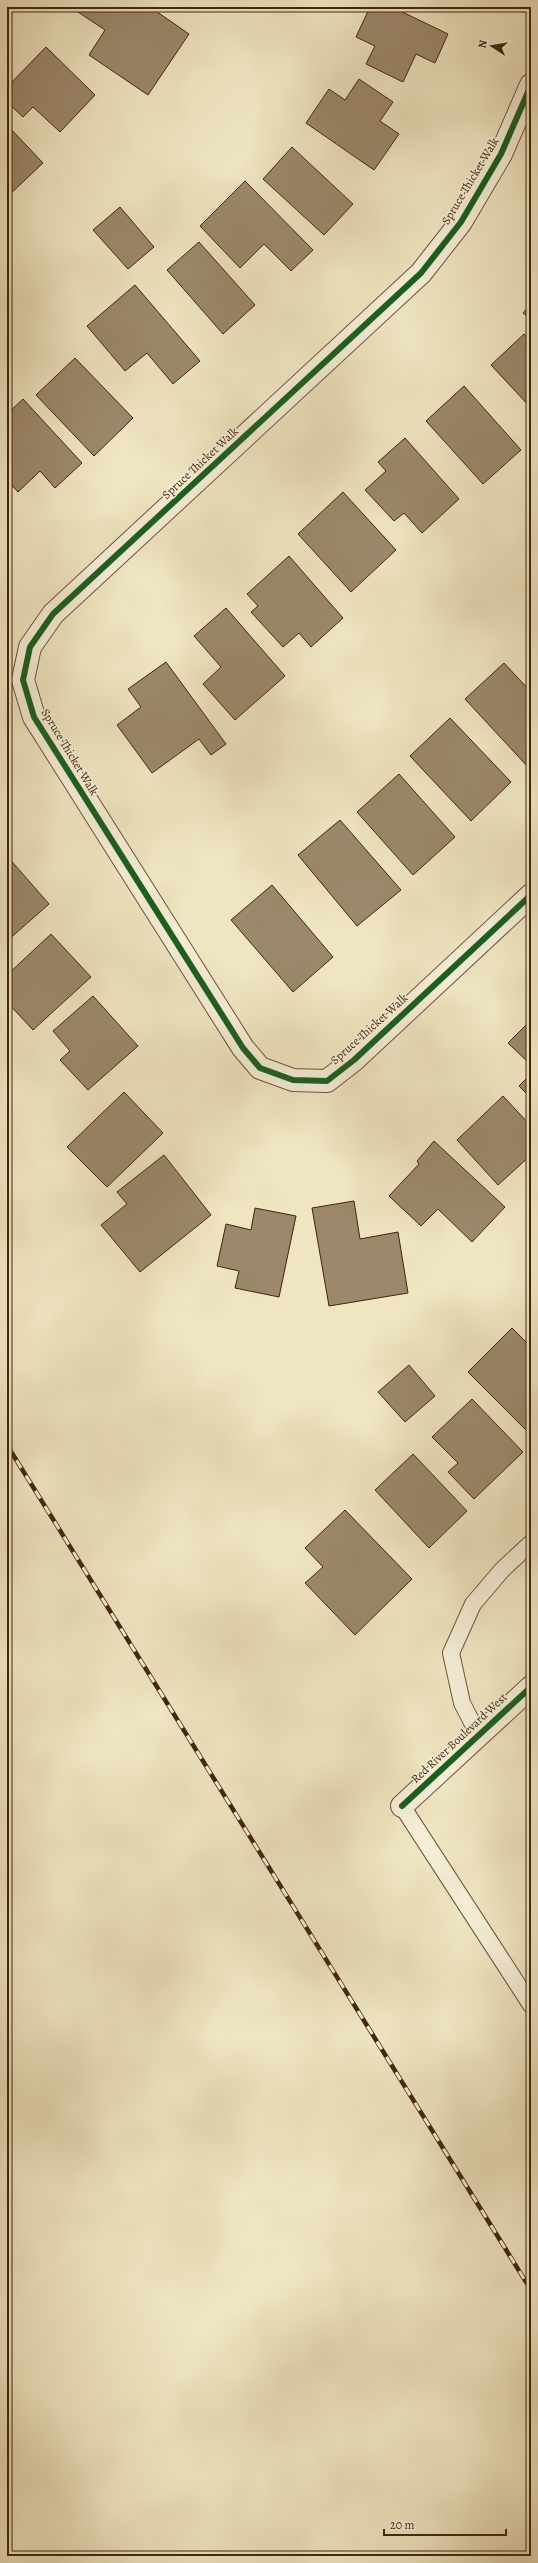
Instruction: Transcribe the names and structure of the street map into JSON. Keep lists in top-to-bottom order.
{
  "streets": {
    "street": ["Spruce Thicket Walk", "Red River Boulevard West"]
  },
  "scale_bar": "20 m",
  "north": "left"
}
